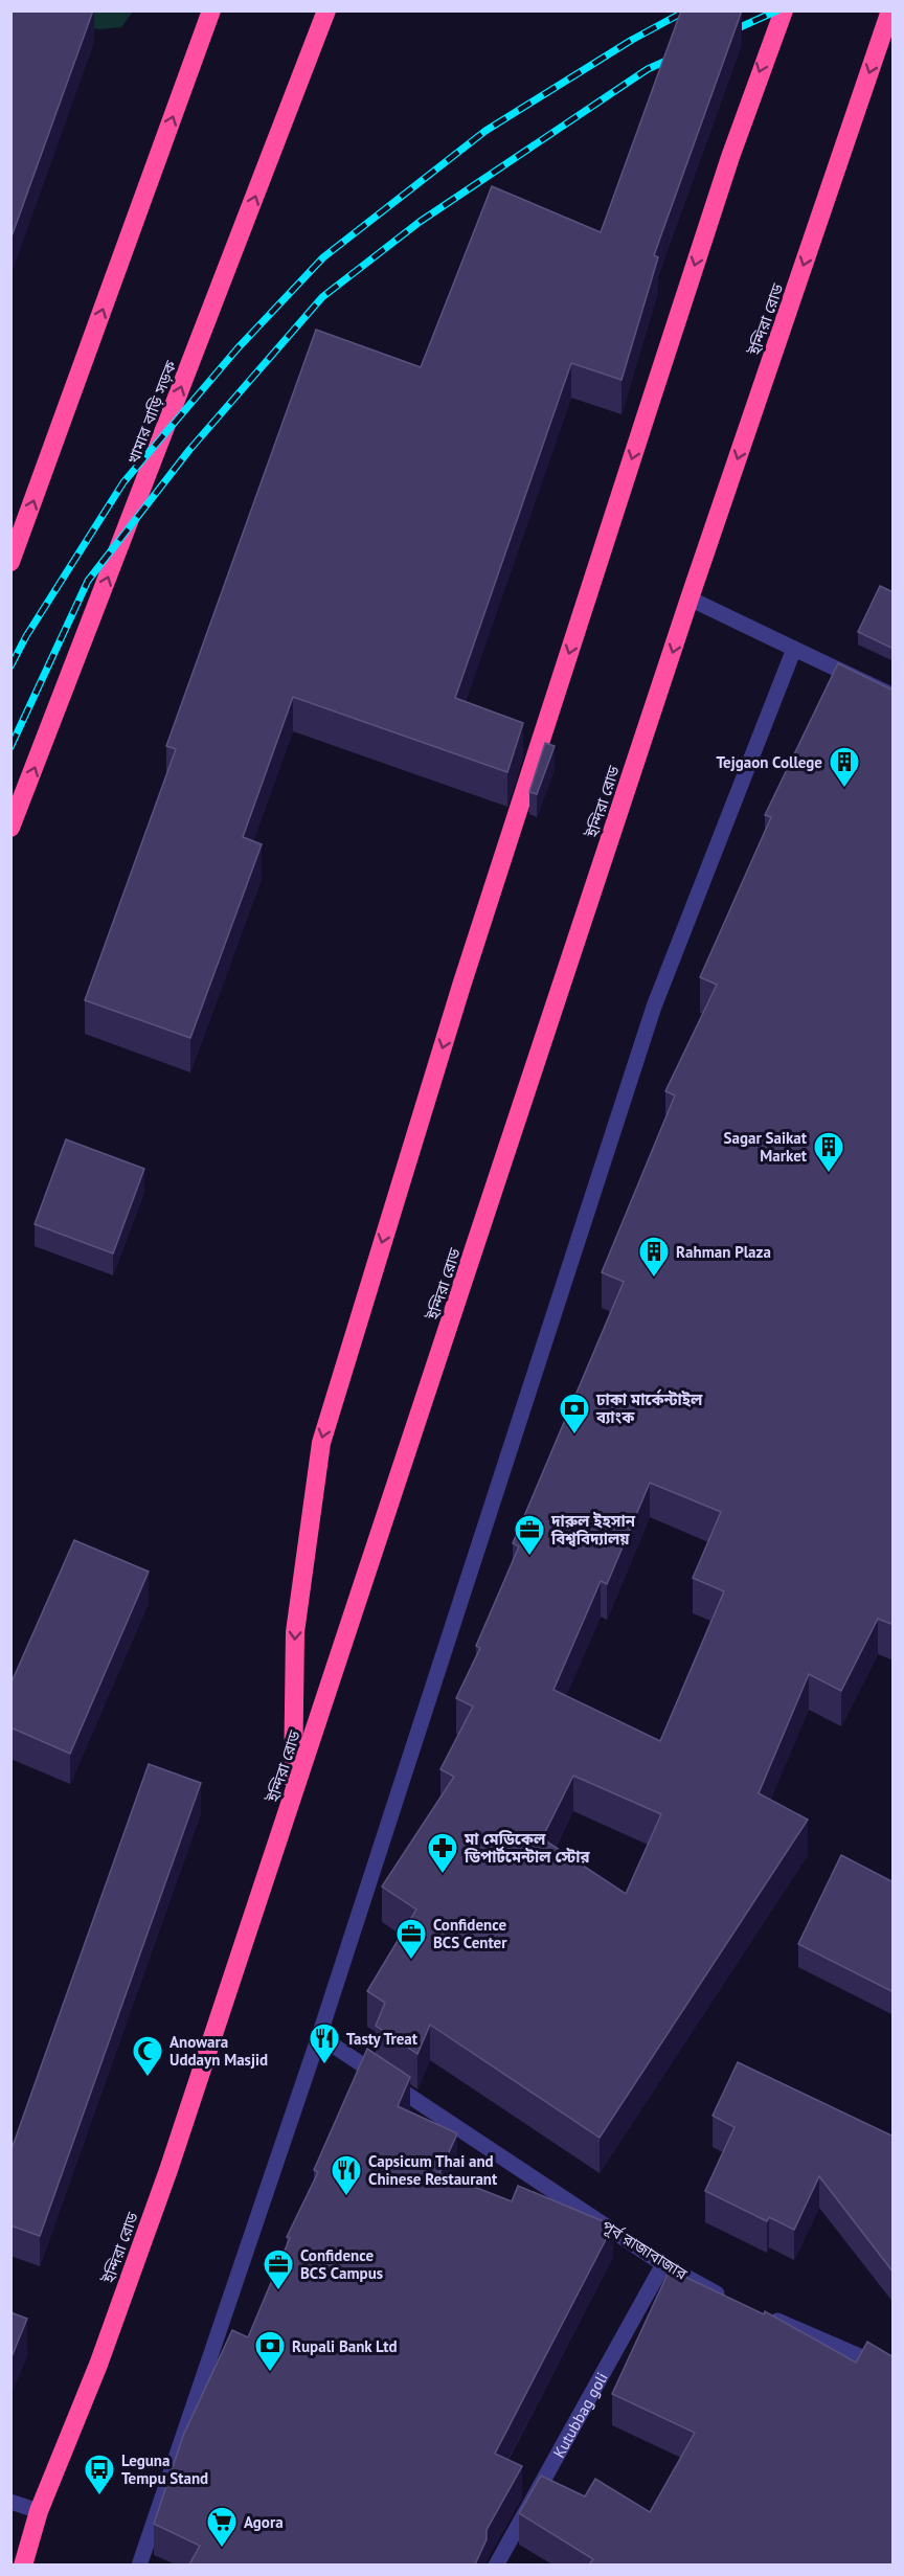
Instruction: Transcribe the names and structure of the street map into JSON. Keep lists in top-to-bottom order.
{
  "streets": {
    "highway": ["ইন্দিরা রোড", "খামার বাড়ি সড়ক"],
    "street": ["পূর্ব রাজাবাজার", "Kutubbag goli"]
  },
  "crossings": [
    ["পূর্ব রাজাবাজার", "Kutubbag goli"]
  ],
  "places": {
    "building": ["Tejgaon College", "Sagar Saikat Market", "Rahman Plaza"],
    "bank": ["ঢাকা মার্কেন্টাইল ব্যাংক", "Rupali Bank Ltd"],
    "office": ["দারুল ইহসান বিশ্ববিদ্যালয়", "Confidence BCS Center", "Confidence BCS Campus"],
    "pharmacy": ["মা মেডিকেল ডিপার্টমেন্টাল স্টোর"],
    "restaurant": ["Tasty Treat", "Capsicum Thai and Chinese Restaurant"],
    "mosque": ["Anowara Uddayn Masjid"],
    "bus stop": ["Leguna Tempu Stand"],
    "supermarket": ["Agora"]
  }
}
